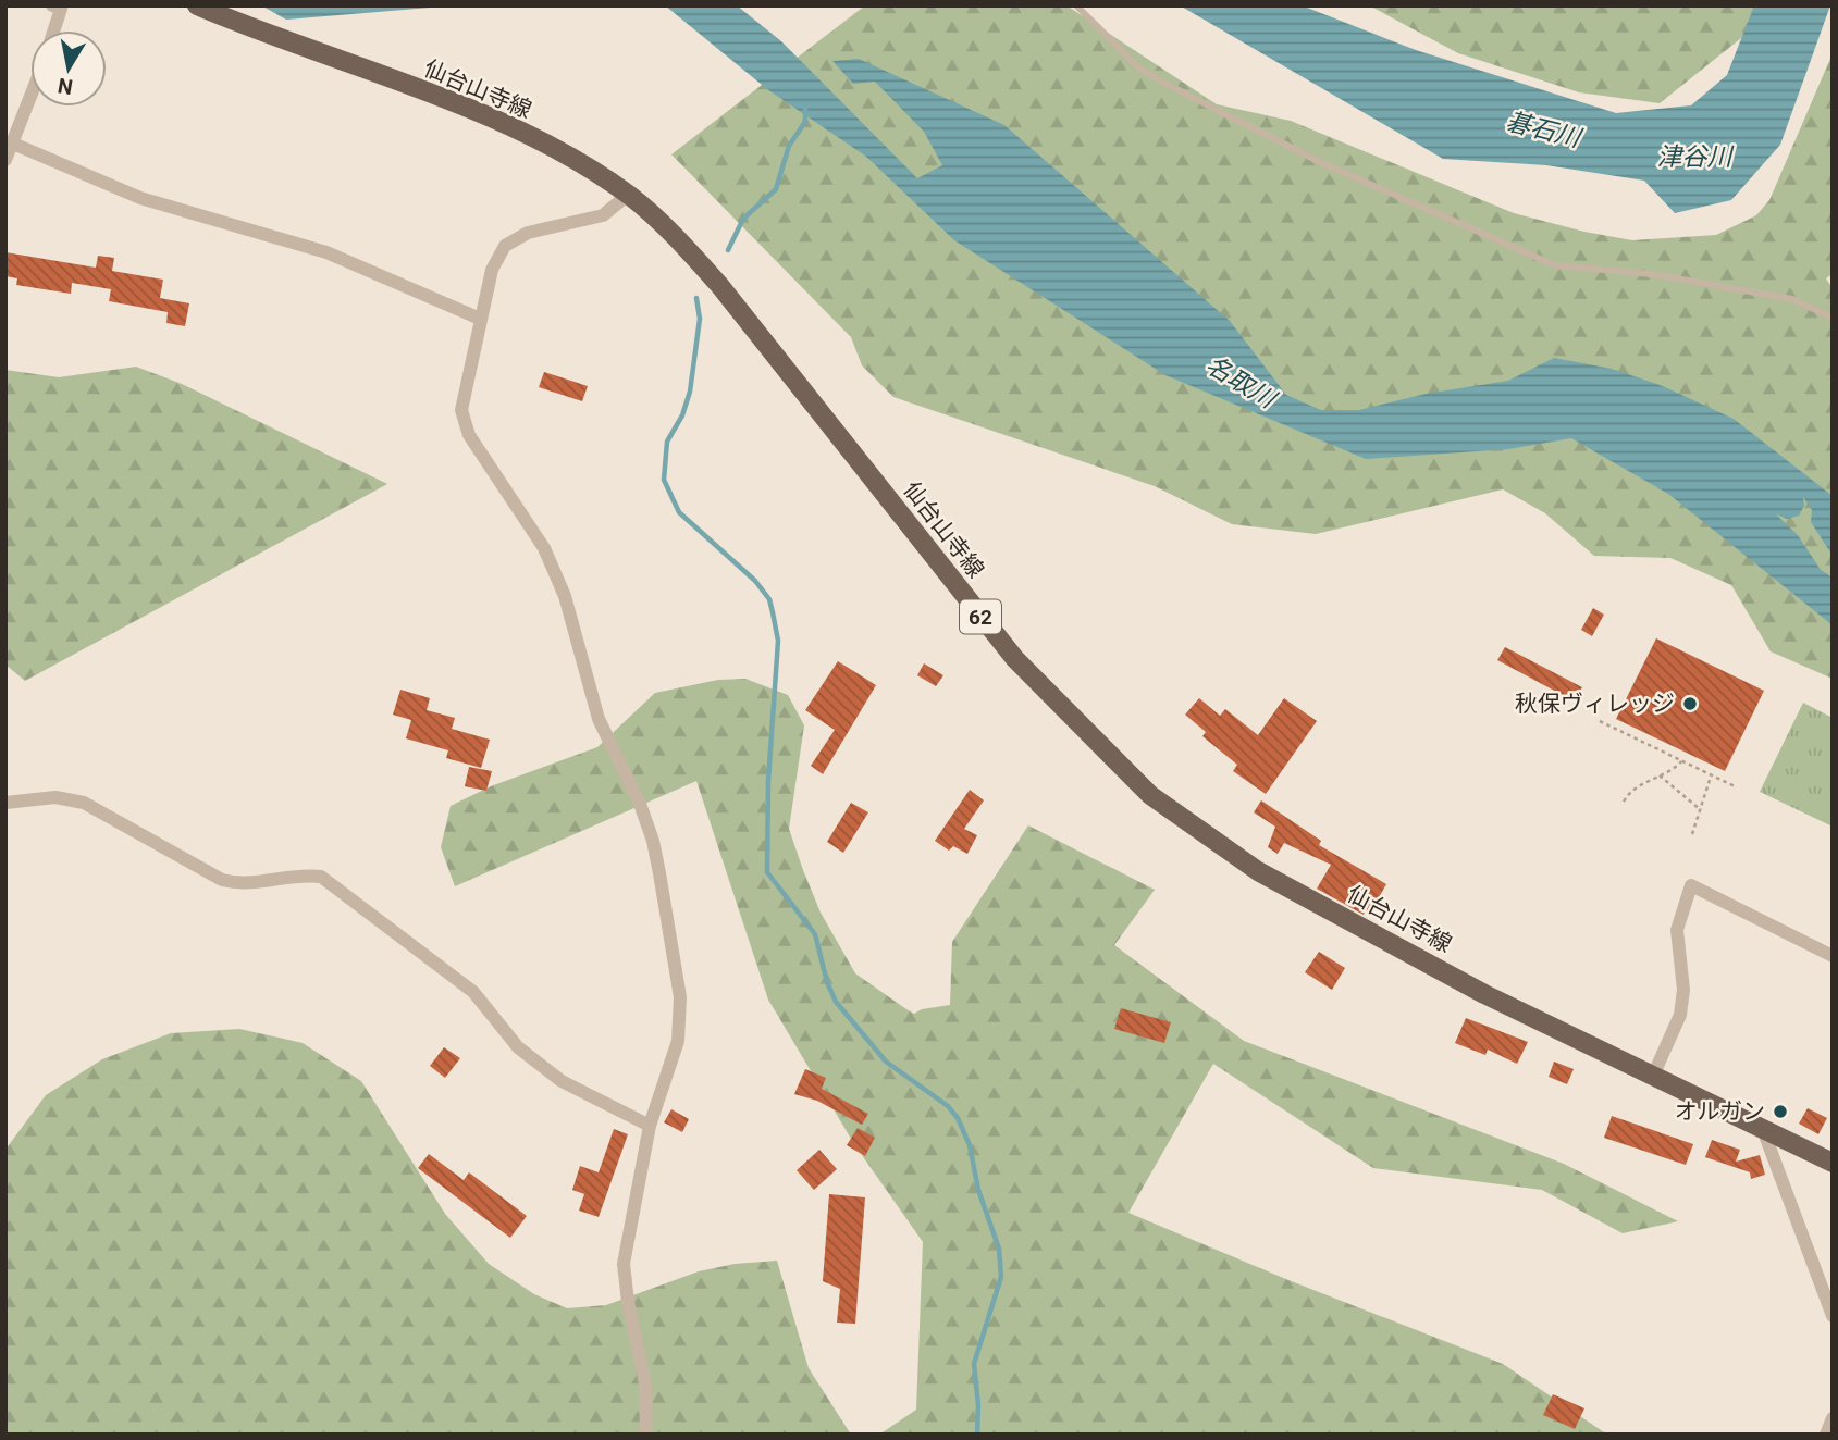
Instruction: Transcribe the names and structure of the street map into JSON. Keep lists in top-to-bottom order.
{
  "streets": {
    "main road": ["仙台山寺線", "62"]
  },
  "water": ["碁石川", "津谷川", "名取川"],
  "places": ["秋保ヴィレッジ", "オルガン"],
  "north": "bottom"
}
